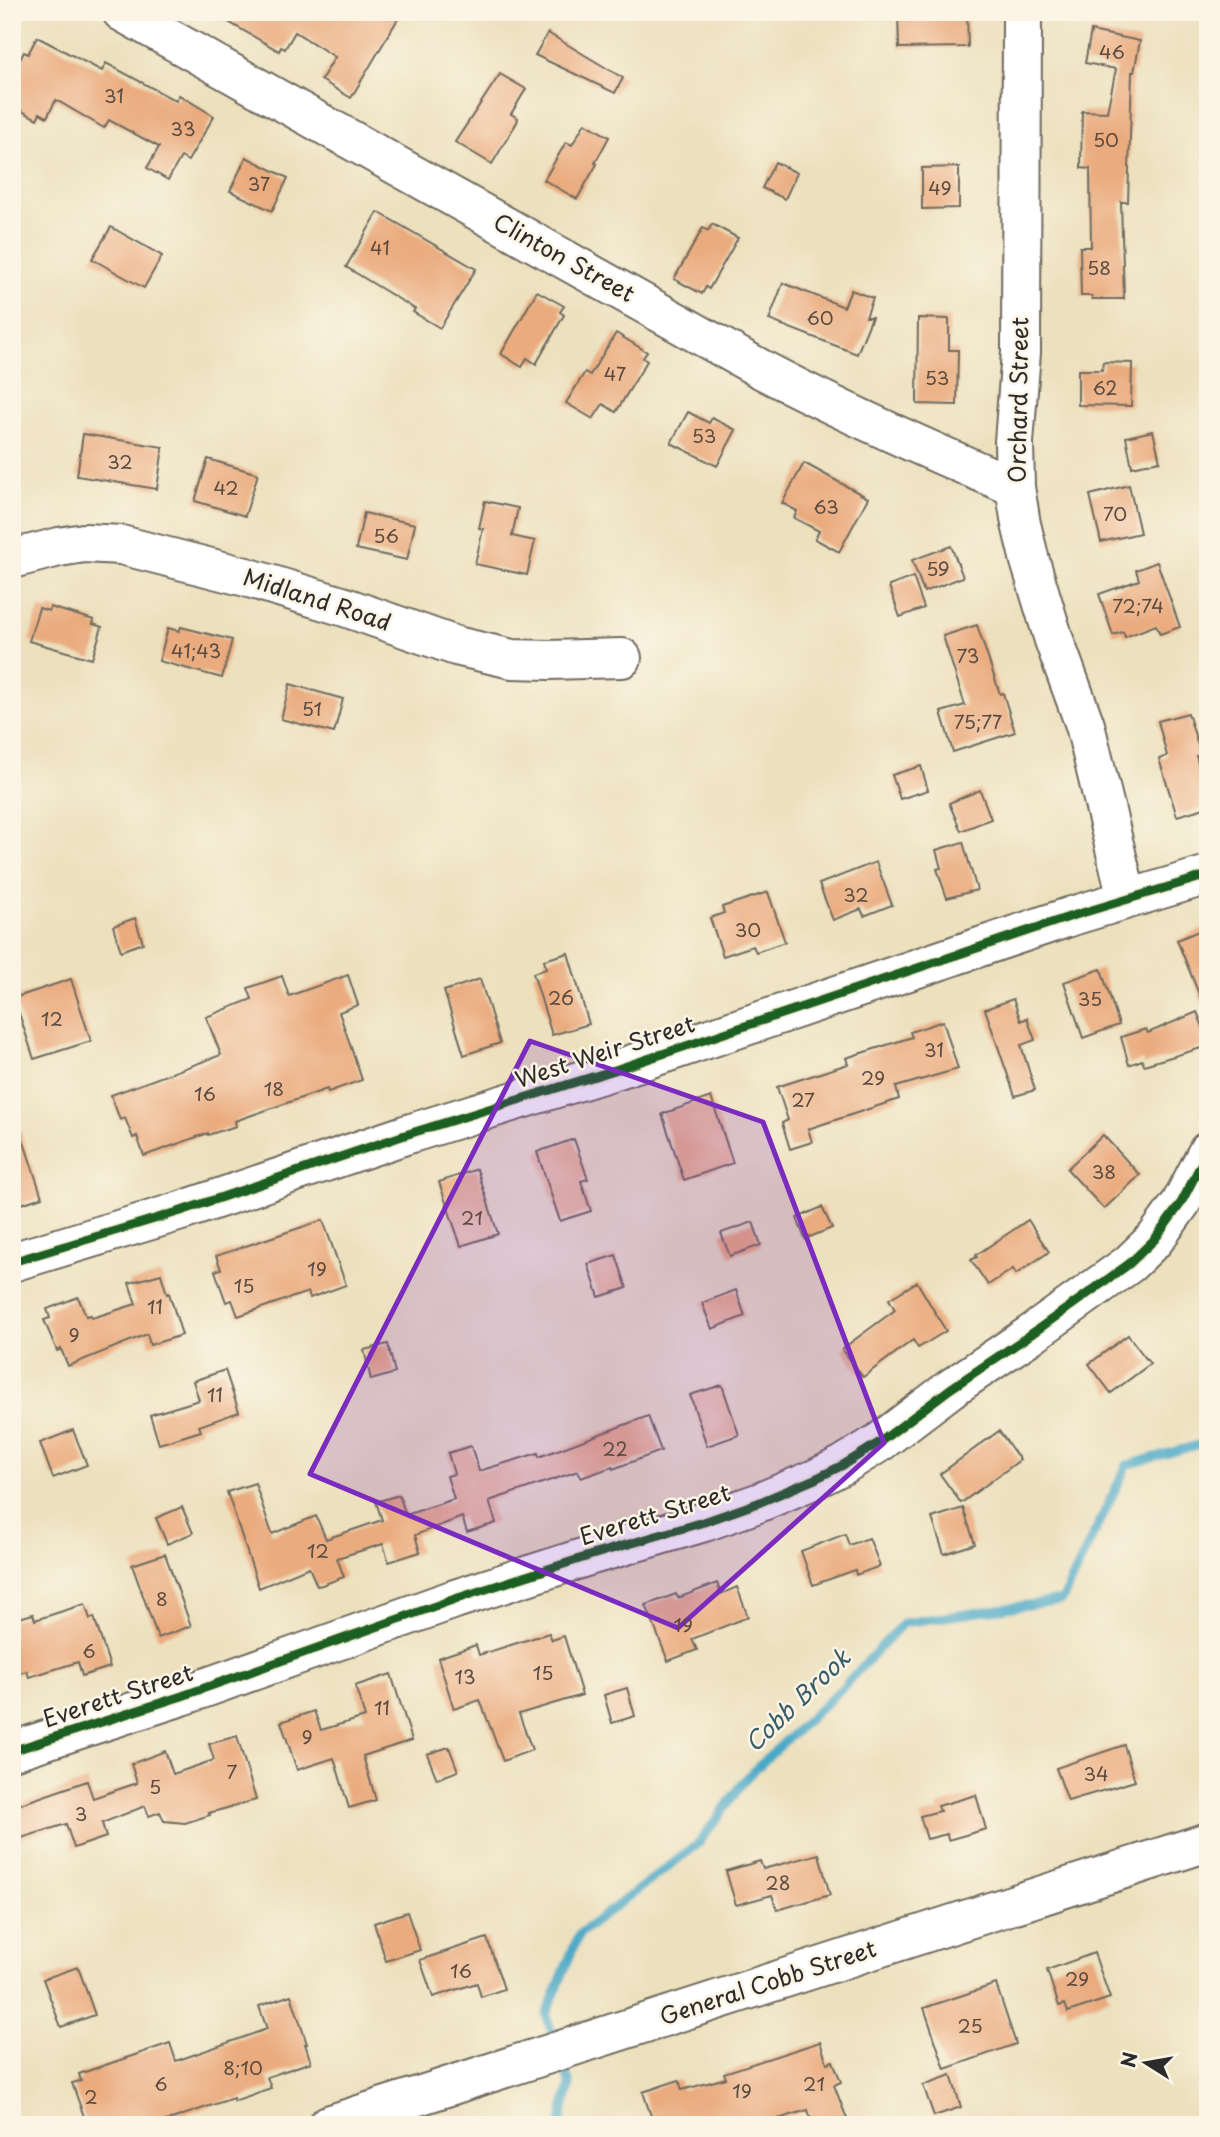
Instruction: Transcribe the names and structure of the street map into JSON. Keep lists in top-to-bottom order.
{
  "streets": {
    "street": [
      "Clinton Street",
      "Orchard Street",
      "Midland Road",
      "West Weir Street",
      "Everett Street",
      "General Cobb Street"
    ]
  },
  "crossings": [
    ["Clinton Street", "Orchard Street"],
    ["Orchard Street", "West Weir Street"]
  ],
  "water": ["Cobb Brook"],
  "house_numbers": [
    "46",
    "31",
    "33",
    "50",
    "37",
    "49",
    "41",
    "58",
    "60",
    "47",
    "53",
    "62",
    "53",
    "32",
    "42",
    "63",
    "70",
    "56",
    "59",
    "72;74",
    "41;43",
    "73",
    "51",
    "75;77",
    "32",
    "30",
    "26",
    "35",
    "12",
    "31",
    "29",
    "18",
    "16",
    "27",
    "38",
    "21",
    "19",
    "15",
    "11",
    "9",
    "11",
    "22",
    "12",
    "8",
    "19",
    "6",
    "15",
    "13",
    "11",
    "9",
    "7",
    "34",
    "5",
    "3",
    "28",
    "16",
    "29",
    "25",
    "8;10",
    "6",
    "21",
    "19",
    "2"
  ],
  "north": "left"
}
